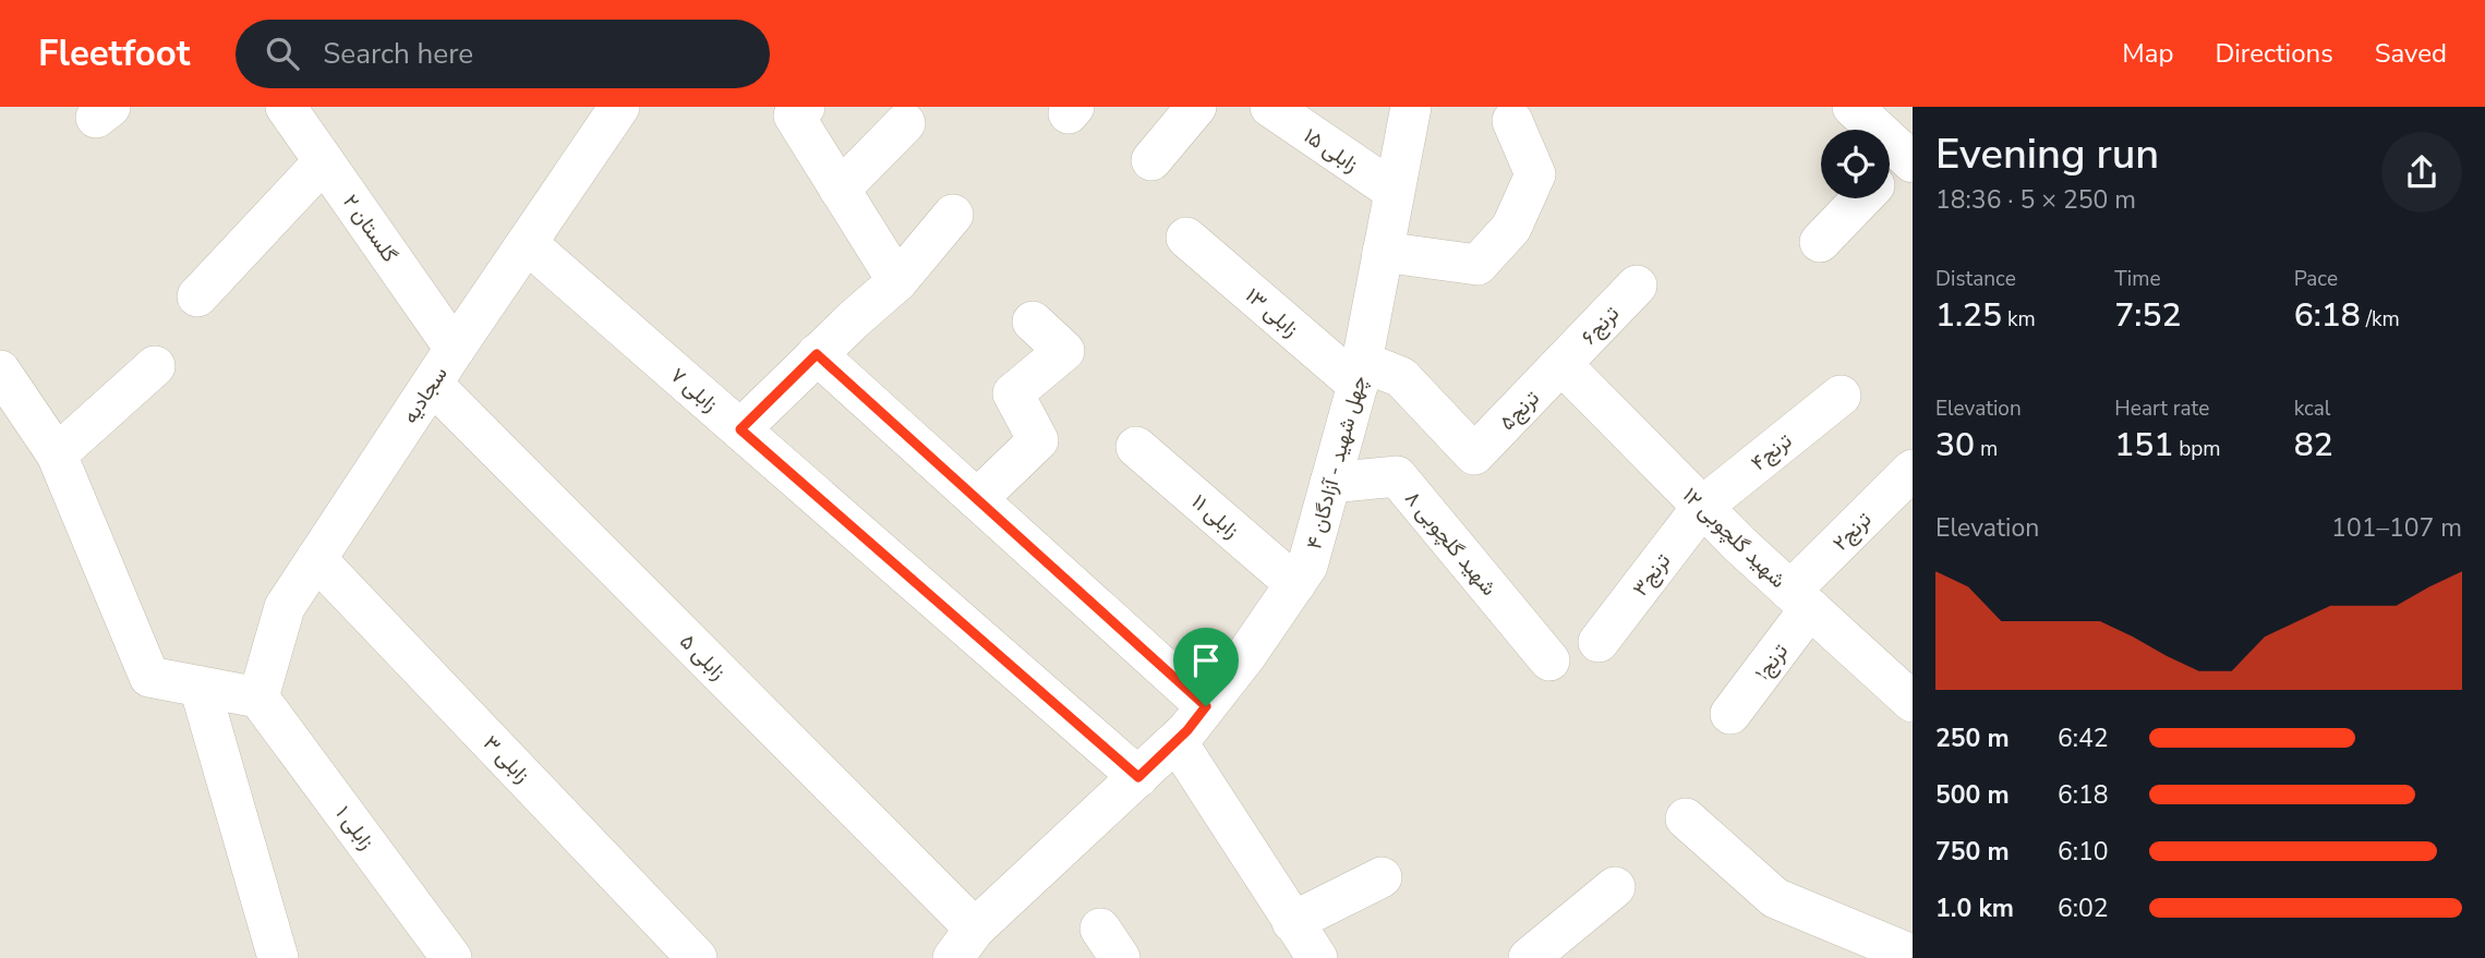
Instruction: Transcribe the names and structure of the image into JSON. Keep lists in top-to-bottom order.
{
  "streets": {
    "street": [
      "زابلی ۱۵",
      "گلستان ۲",
      "زابلی ۱۳",
      "ترنج۶",
      "زابلی ۷",
      "سجادیه",
      "ترنج۵",
      "ترنج۴",
      "چهل شهید - آزادگان ۴",
      "زابلی ۱۱",
      "ترنج۲",
      "شهید گلچوبی ۱۲",
      "شهید گلچوبی ۸",
      "ترنج۳",
      "زابلی ۵",
      "ترنج۱",
      "زابلی ۳",
      "زابلی ۱"
    ]
  },
  "crossings": [
    ["زابلی ۱۵", "چهل شهید - آزادگان ۴"],
    ["گلستان ۲", "سجادیه"],
    ["زابلی ۱۳", "ترنج۵"],
    ["زابلی ۱۳", "چهل شهید - آزادگان ۴"],
    ["ترنج۶", "ترنج۵"],
    ["ترنج۶", "شهید گلچوبی ۱۲"],
    ["زابلی ۷", "سجادیه"],
    ["زابلی ۷", "چهل شهید - آزادگان ۴"],
    ["سجادیه", "زابلی ۵"],
    ["سجادیه", "زابلی ۳"],
    ["سجادیه", "زابلی ۱"],
    ["ترنج۵", "شهید گلچوبی ۱۲"],
    ["ترنج۴", "شهید گلچوبی ۱۲"],
    ["ترنج۴", "ترنج۳"],
    ["چهل شهید - آزادگان ۴", "زابلی ۱۱"],
    ["چهل شهید - آزادگان ۴", "شهید گلچوبی ۸"],
    ["چهل شهید - آزادگان ۴", "زابلی ۵"],
    ["ترنج۲", "شهید گلچوبی ۱۲"],
    ["ترنج۲", "ترنج۱"],
    ["شهید گلچوبی ۱۲", "ترنج۳"],
    ["شهید گلچوبی ۱۲", "ترنج۱"]
  ],
  "page": {
    "header": "Fleetfoot",
    "search": "Search here",
    "nav": ["Map", "Directions", "Saved"],
    "heading": ["Evening run", "18:36 · 5 × 250 m"],
    "stats": [
      ["Distance", "1.25 km"],
      ["Time", "7:52"],
      ["Pace", "6:18 /km"],
      ["Elevation", "30 m"],
      ["Heart rate", "151 bpm"],
      ["kcal", "82"]
    ],
    "chart": ["Elevation", "101–107 m"],
    "list": [
      {
        "name": "250 m",
        "note": "6:42"
      },
      {
        "name": "500 m",
        "note": "6:18"
      },
      {
        "name": "750 m",
        "note": "6:10"
      },
      {
        "name": "1.0 km",
        "note": "6:02"
      }
    ]
  }
}
